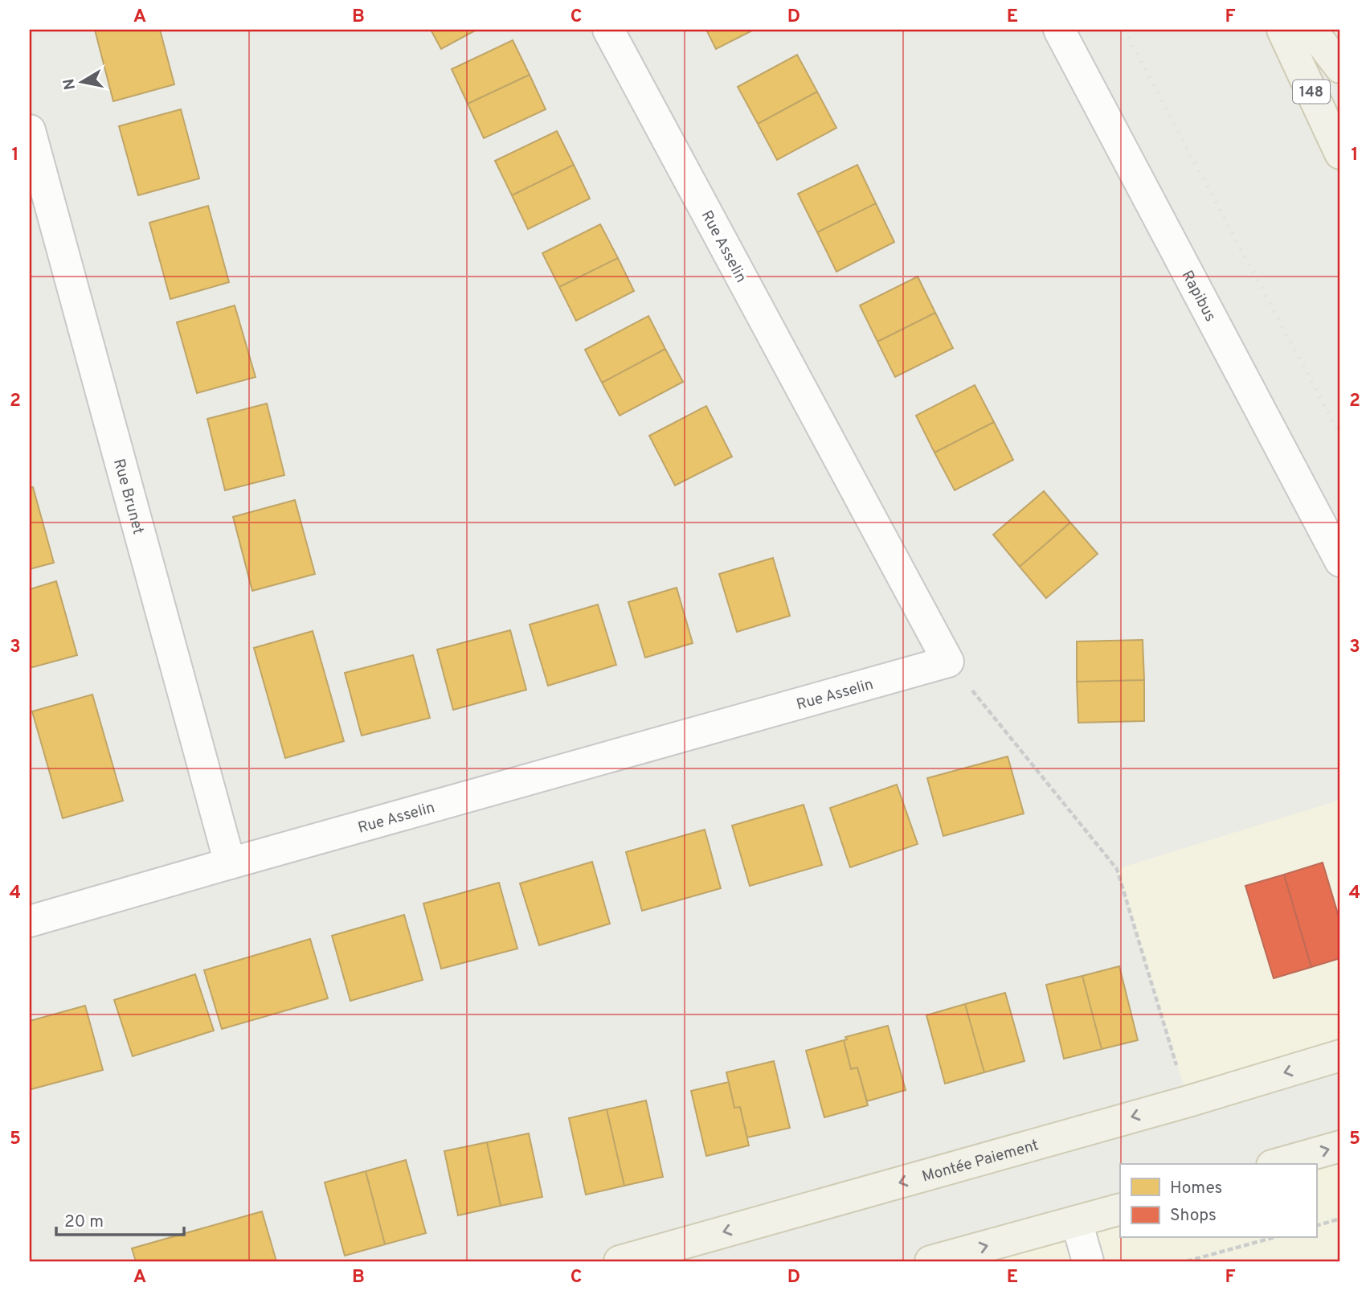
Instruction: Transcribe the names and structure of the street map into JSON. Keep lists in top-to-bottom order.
{
  "streets": {
    "main road": ["148", "Montée Paiement"],
    "street": ["Rue Asselin", "Rapibus", "Rue Brunet"]
  },
  "crossings": [
    ["Rue Asselin", "Rue Brunet"]
  ],
  "legend": ["Homes", "Shops"],
  "scale_bar": "20 m",
  "north": "left",
  "grid": {
    "columns": [
      "A",
      "B",
      "C",
      "D",
      "E",
      "F"
    ],
    "rows": [
      "1",
      "2",
      "3",
      "4",
      "5"
    ]
  }
}
